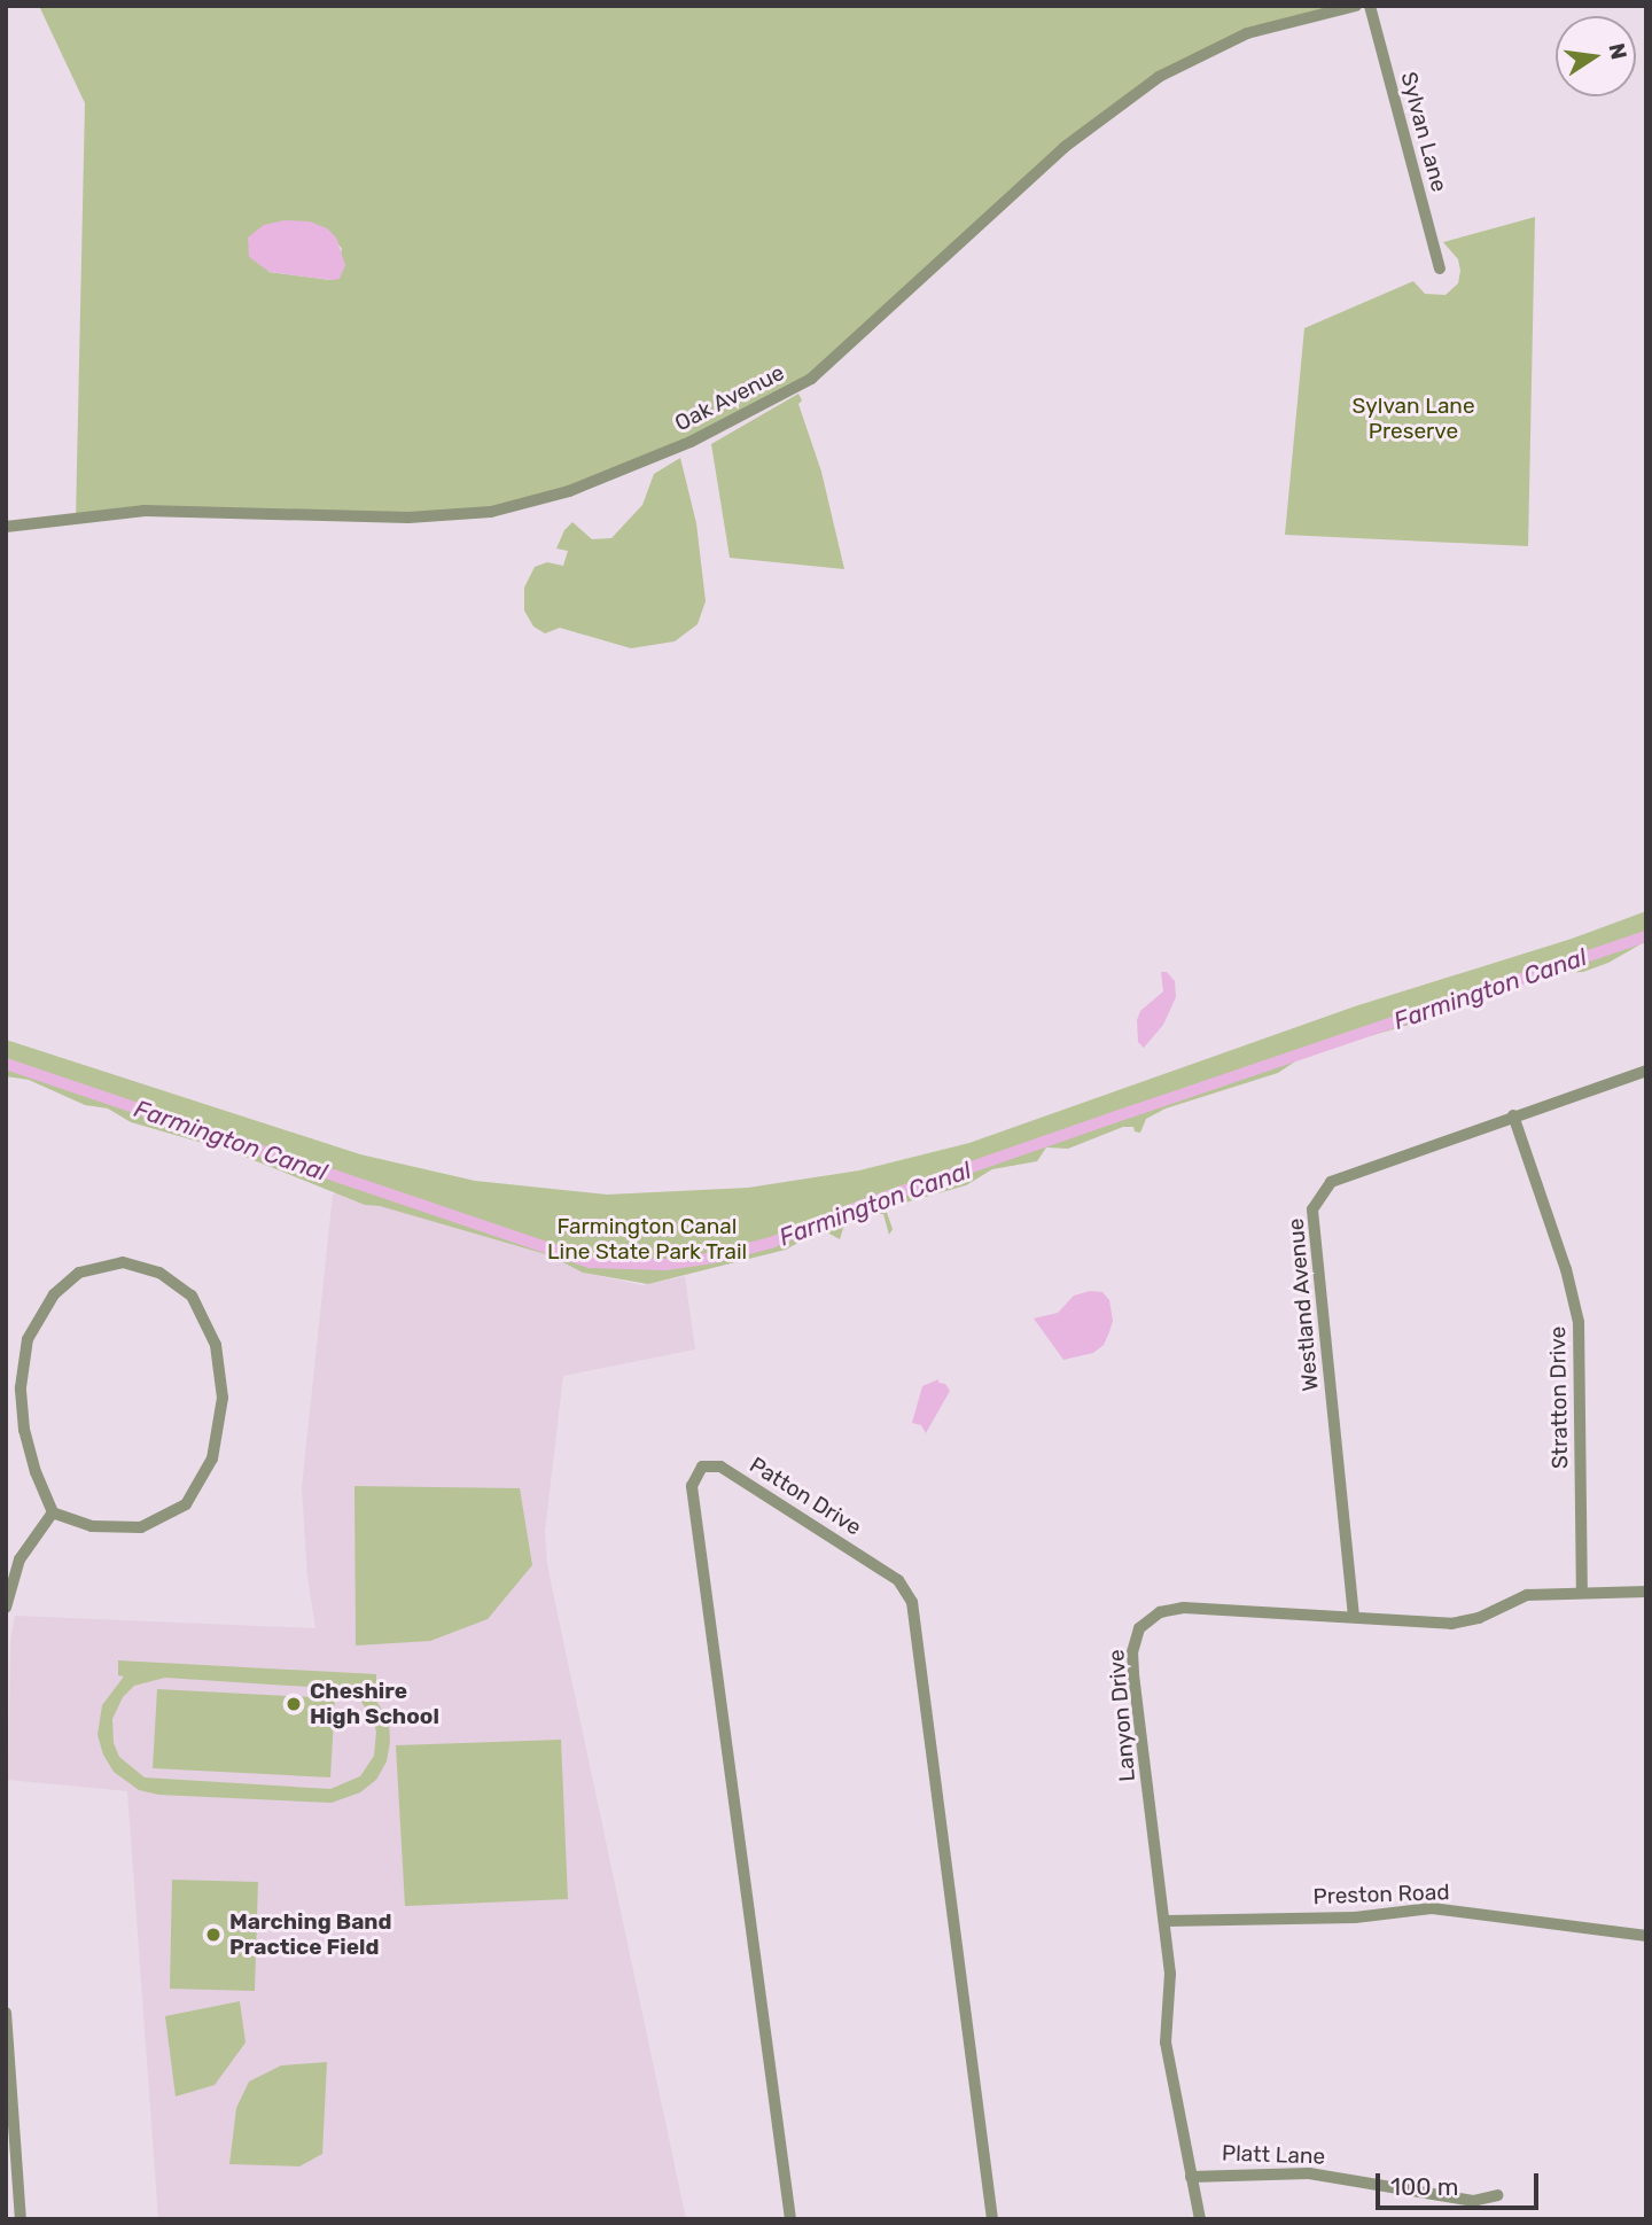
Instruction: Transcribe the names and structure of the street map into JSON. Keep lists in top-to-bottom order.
{
  "streets": {
    "street": [
      "Sylvan Lane",
      "Oak Avenue",
      "Westland Avenue",
      "Stratton Drive",
      "Patton Drive",
      "Lanyon Drive",
      "Preston Road",
      "Platt Lane"
    ]
  },
  "crossings": [
    ["Westland Avenue", "Stratton Drive"],
    ["Westland Avenue", "Lanyon Drive"],
    ["Stratton Drive", "Lanyon Drive"],
    ["Lanyon Drive", "Preston Road"],
    ["Lanyon Drive", "Platt Lane"]
  ],
  "water": ["Farmington Canal"],
  "parks": ["Sylvan Lane Preserve", "Farmington Canal Line State Park Trail"],
  "places": ["Cheshire High School", "Marching Band Practice Field"],
  "scale_bar": "100 m",
  "north": "right"
}
